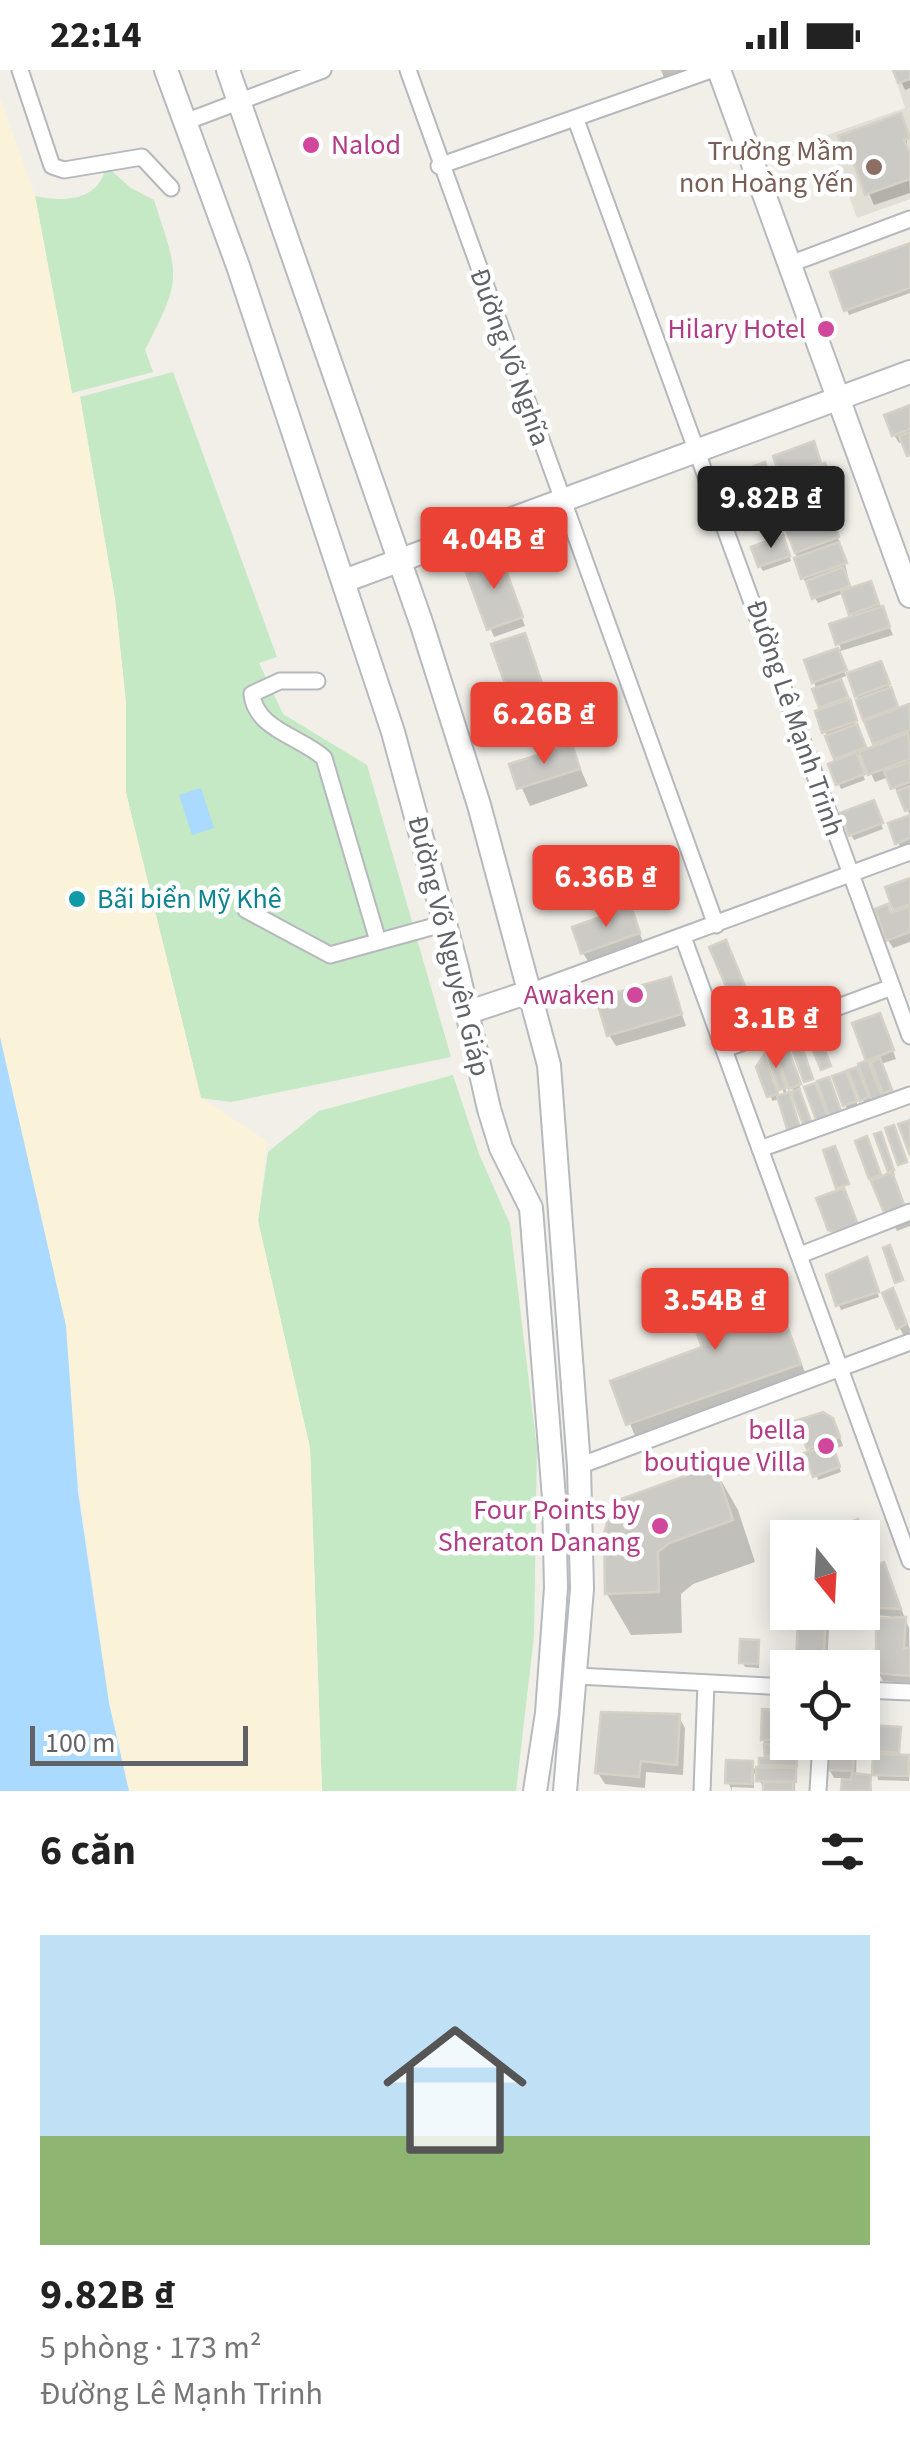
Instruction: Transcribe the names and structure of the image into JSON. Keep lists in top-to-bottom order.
{
  "streets": {
    "main road": ["Đường Võ Nguyên Giáp"],
    "street": ["Đường Võ Nghĩa", "Đường Lê Mạnh Trinh"]
  },
  "places": [
    "Nalod",
    "Trường Mầm non Hoàng Yến",
    "Hilary Hotel",
    "Bãi biển Mỹ Khê",
    "Awaken",
    "bella boutique Villa",
    "Four Points by Sheraton Danang"
  ],
  "scale_bar": "100 m",
  "north": "bottom",
  "page": {
    "status": "22:14",
    "price": [
      "9.82B ₫",
      "4.04B ₫",
      "6.26B ₫",
      "6.36B ₫",
      "3.1B ₫",
      "3.54B ₫"
    ],
    "scale": "100 m",
    "heading": "6 căn",
    "list": [
      {
        "name": "9.82B ₫",
        "note": "5 phòng · 173 m² · Đường Lê Mạnh Trinh"
      }
    ]
  }
}
